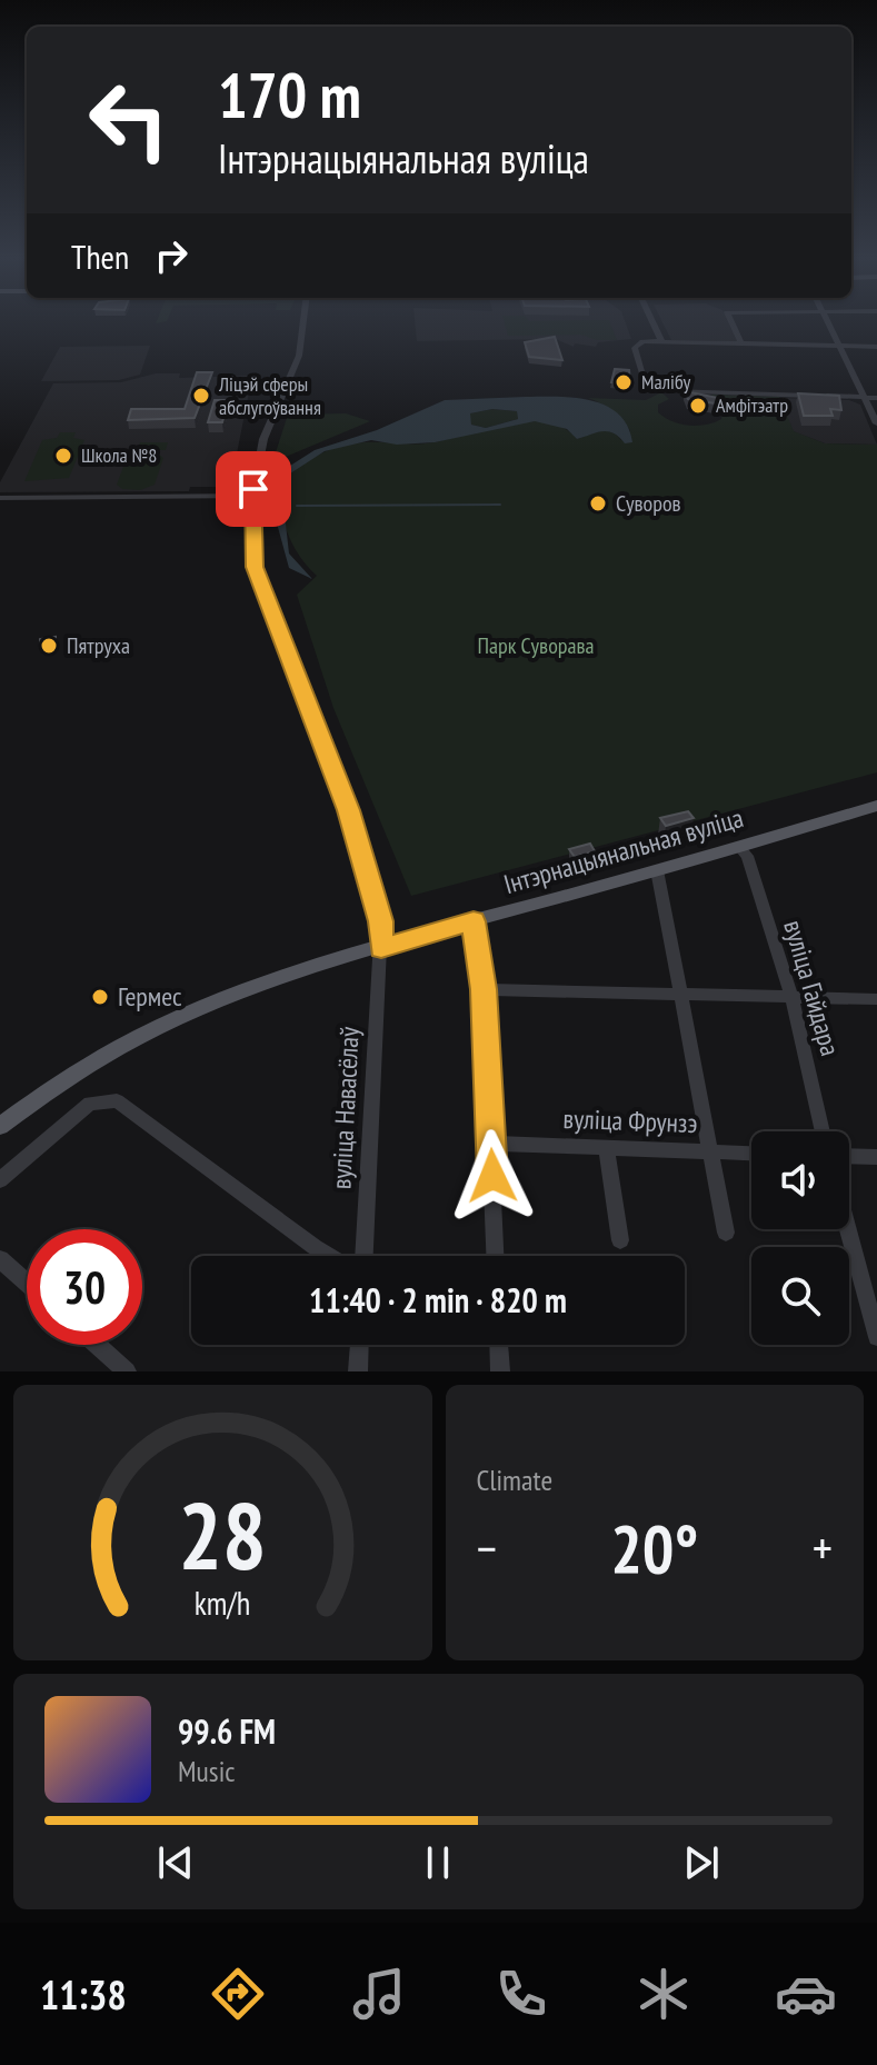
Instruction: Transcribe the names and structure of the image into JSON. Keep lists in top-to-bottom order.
{
  "streets": {
    "main road": ["Інтэрнацыянальная вуліца"],
    "street": ["вуліца Гайдара", "вуліца Навасёлаў", "вуліца Фрунзэ"]
  },
  "crossings": [
    ["Інтэрнацыянальная вуліца", "вуліца Гайдара"],
    ["Інтэрнацыянальная вуліца", "вуліца Навасёлаў"]
  ],
  "parks": ["Парк Суворава"],
  "places": [
    "Малібу",
    "Ліцэй сферы абслугоўвання",
    "Амфітэатр",
    "Школа №8",
    "Суворов",
    "Пятруха",
    "Гермес"
  ],
  "page": {
    "turn": ["170 m", "Інтэрнацыянальная вуліца"],
    "then": "Then",
    "limit": "30",
    "trip": "11:40 · 2 min · 820 m",
    "tile": "Climate",
    "heat": ["−", "20°", "+"],
    "song": ["99.6 FM", "Music"],
    "tabs": "11:38",
    "gauge": ["28", "km/h"]
  }
}
